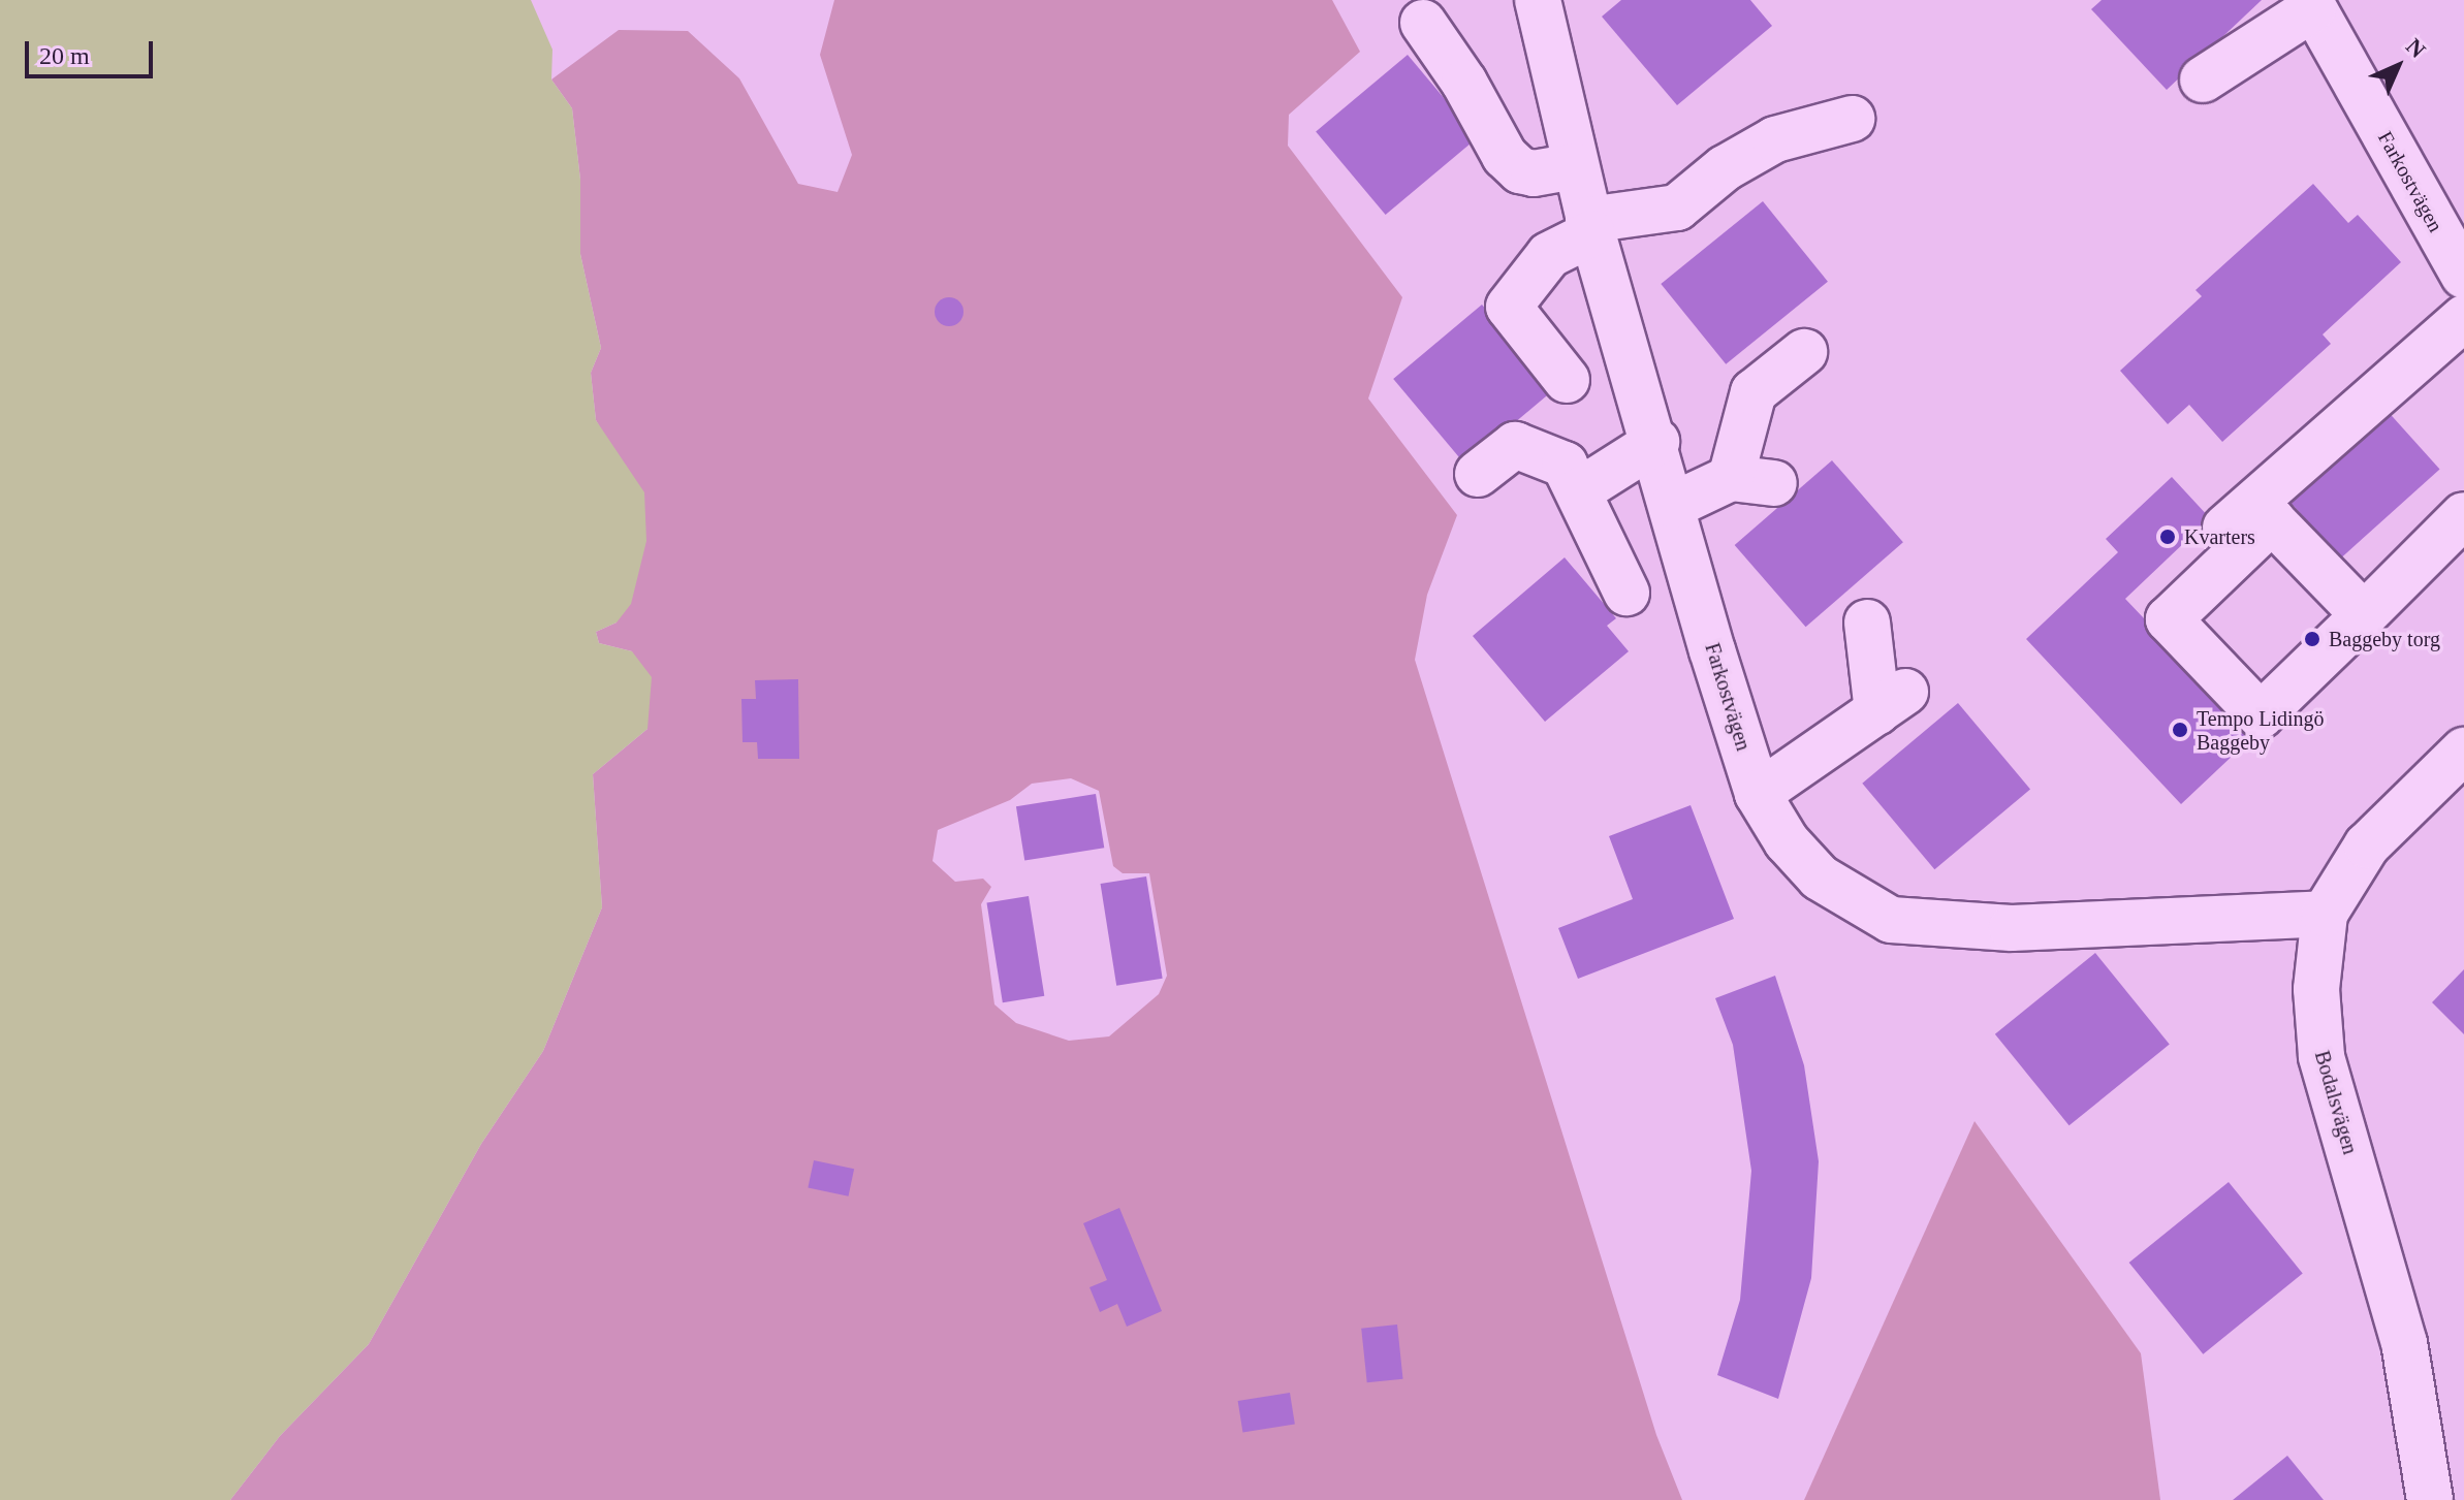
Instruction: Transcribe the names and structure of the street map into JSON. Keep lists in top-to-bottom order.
{
  "streets": {
    "street": ["Farkostvägen", "Bodalsvägen"]
  },
  "crossings": [
    ["Farkostvägen", "Bodalsvägen"]
  ],
  "places": ["Kvarters", "Baggeby torg", "Tempo Lidingö Baggeby"],
  "scale_bar": "20 m",
  "north": "top right"
}
